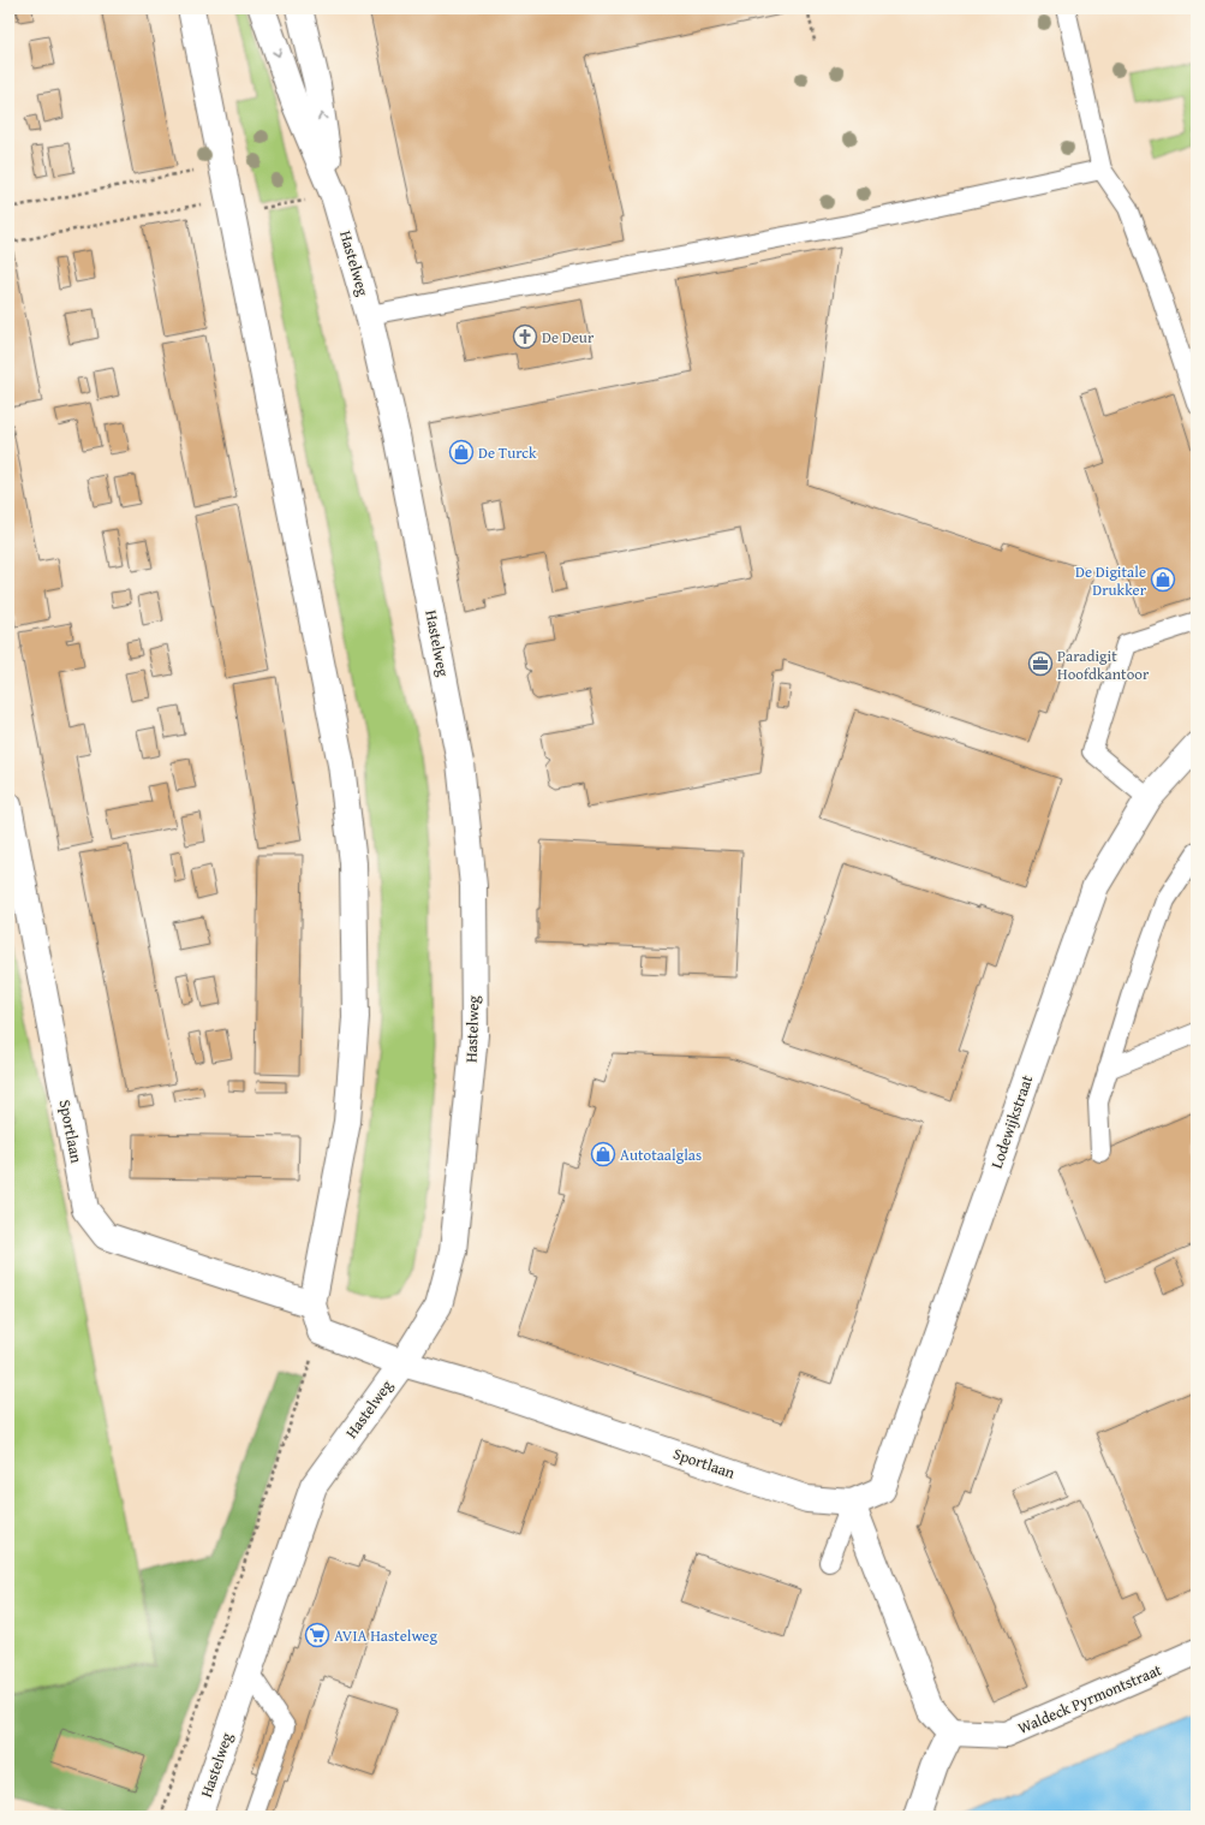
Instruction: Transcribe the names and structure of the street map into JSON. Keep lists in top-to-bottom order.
{
  "streets": {
    "street": [
      "Hastelweg",
      "Lodewijkstraat",
      "Sportlaan",
      "Waldeck Pyrmontstraat"
    ]
  },
  "crossings": [
    ["Hastelweg", "Sportlaan"],
    ["Lodewijkstraat", "Sportlaan"]
  ],
  "places": {
    "church": ["De Deur"],
    "shop": ["De Turck", "De Digitale Drukker", "Autotaalglas"],
    "office": ["Paradigit Hoofdkantoor"],
    "supermarket": ["AVIA Hastelweg"]
  }
}
